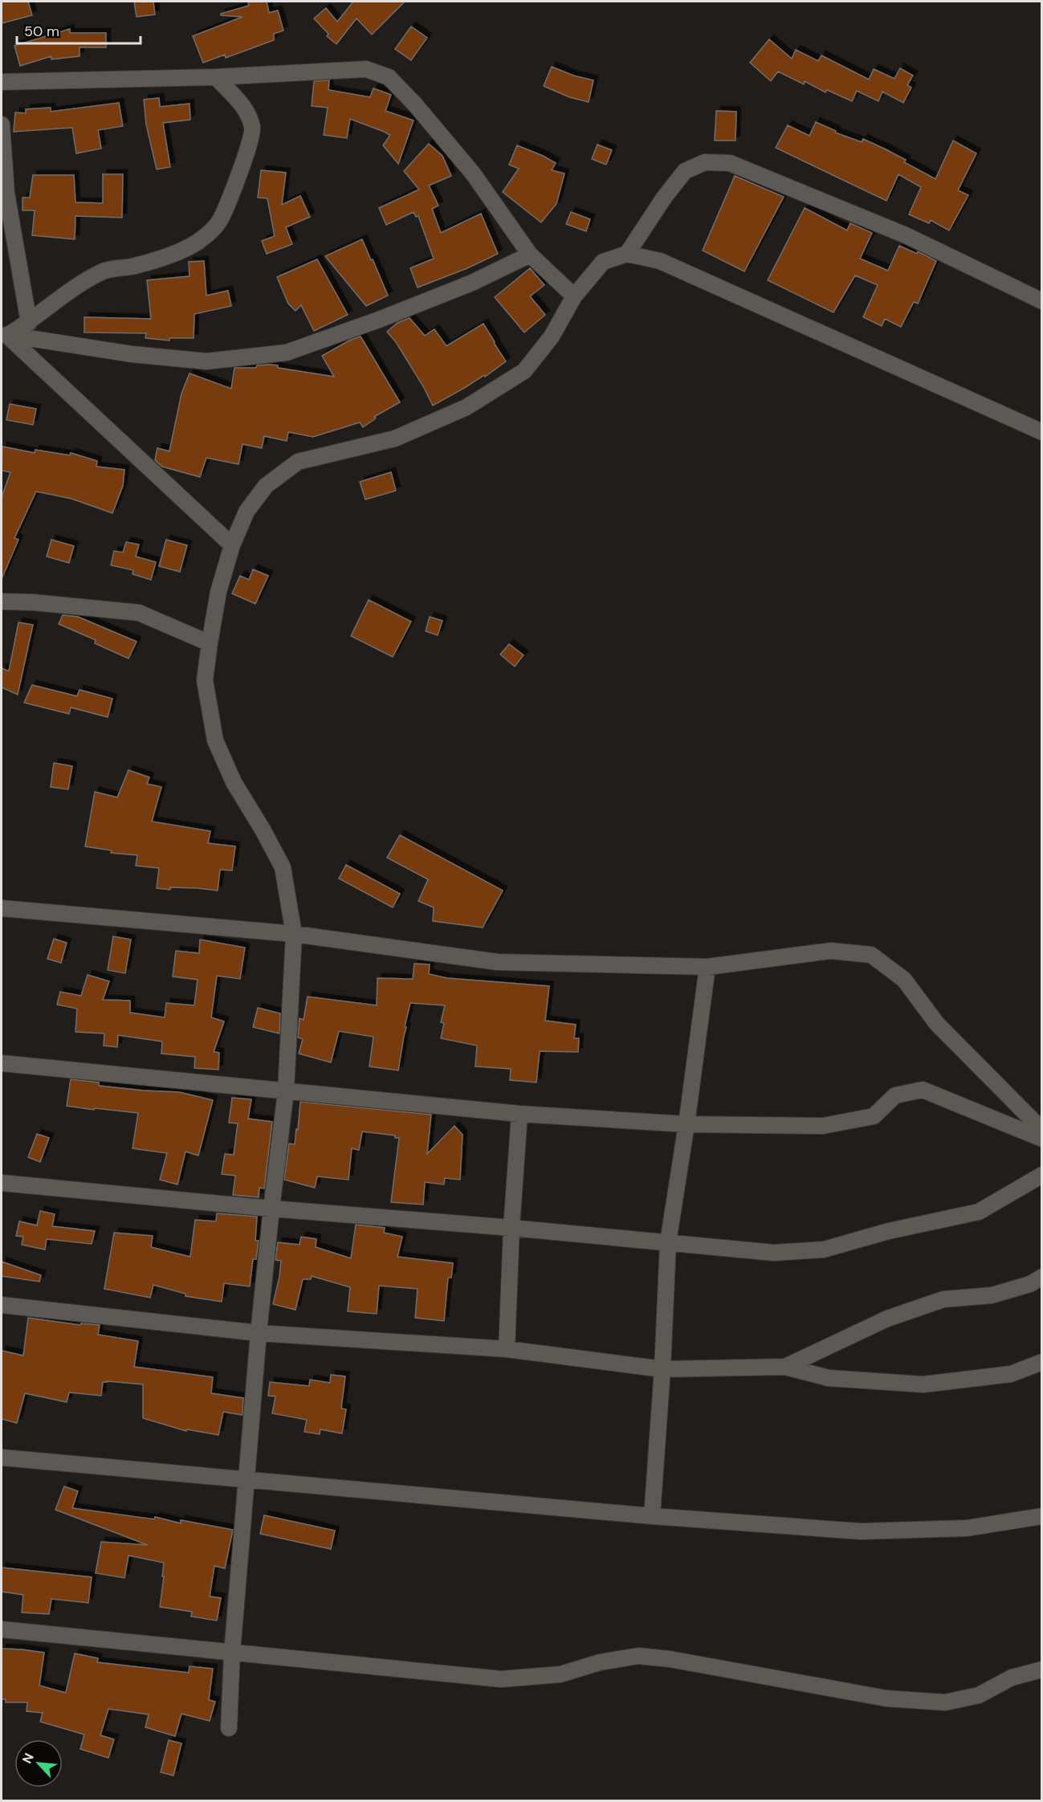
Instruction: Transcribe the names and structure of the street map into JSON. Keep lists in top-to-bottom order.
{
  "scale_bar": "50 m",
  "north": "top left"
}
